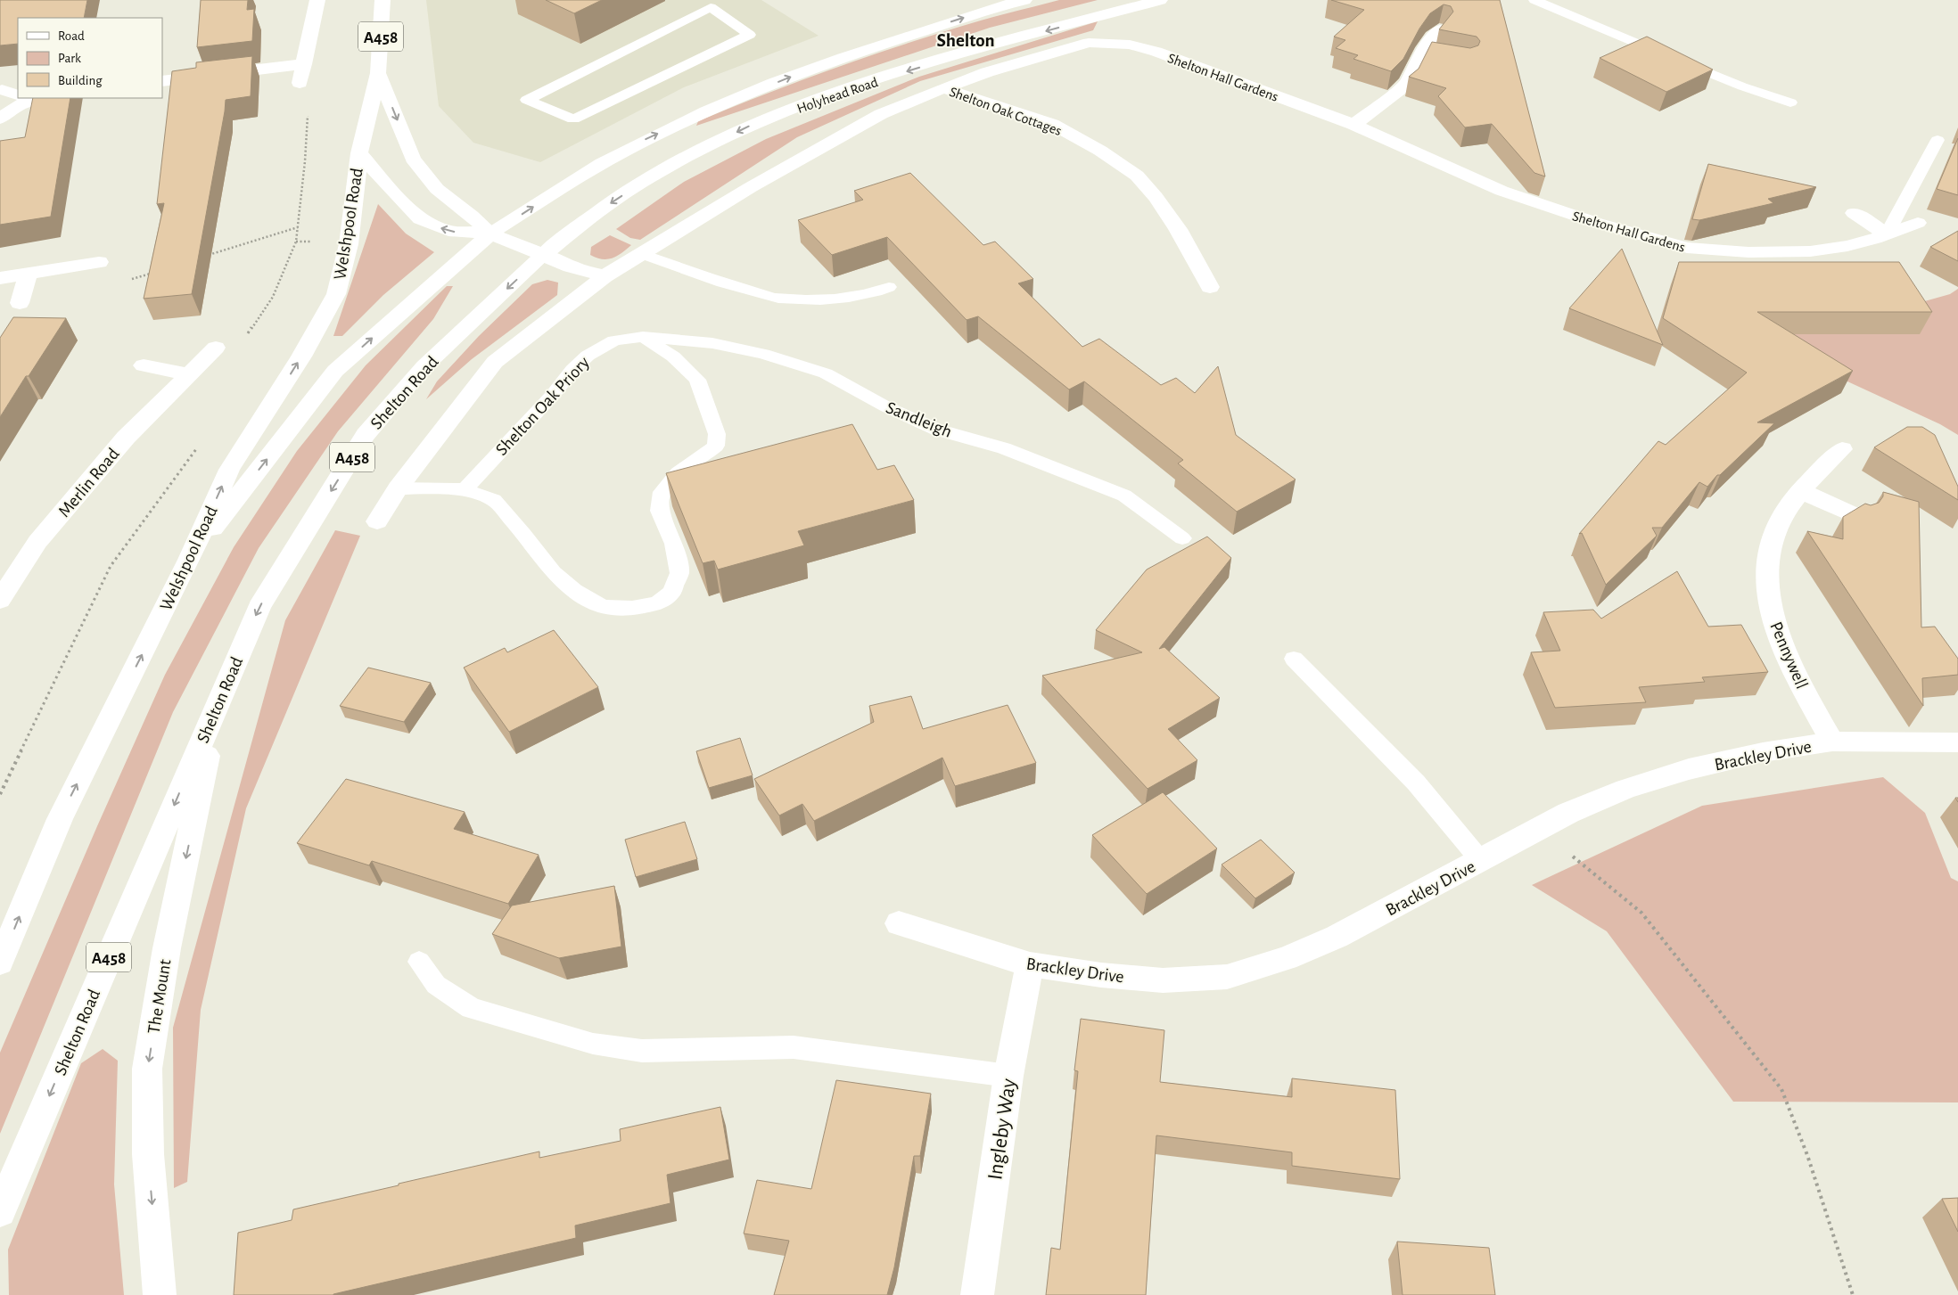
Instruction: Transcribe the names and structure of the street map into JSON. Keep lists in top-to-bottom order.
{
  "streets": {
    "main road": [
      "A458",
      "Shelton Hall Gardens",
      "Holyhead Road",
      "Shelton Oak Cottages",
      "Welshpool Road",
      "Shelton Road",
      "Merlin Road",
      "Pennywell",
      "Brackley Drive",
      "The Mount",
      "Ingleby Way"
    ],
    "lane": ["Shelton Oak Priory", "Sandleigh"]
  },
  "crossings": [
    ["A458", "Holyhead Road"],
    ["A458", "Welshpool Road"],
    ["Shelton Hall Gardens", "Shelton Oak Cottages"],
    ["Shelton Hall Gardens", "Welshpool Road"],
    ["Holyhead Road", "Welshpool Road"],
    ["Holyhead Road", "Shelton Road"],
    ["Welshpool Road", "Shelton Road"],
    ["Shelton Road", "The Mount"],
    ["Shelton Oak Priory", "Sandleigh"],
    ["Pennywell", "Brackley Drive"],
    ["Brackley Drive", "Ingleby Way"]
  ],
  "one_way": ["The Mount"],
  "districts": ["Shelton"],
  "legend": ["Road", "Park", "Building"]
}
